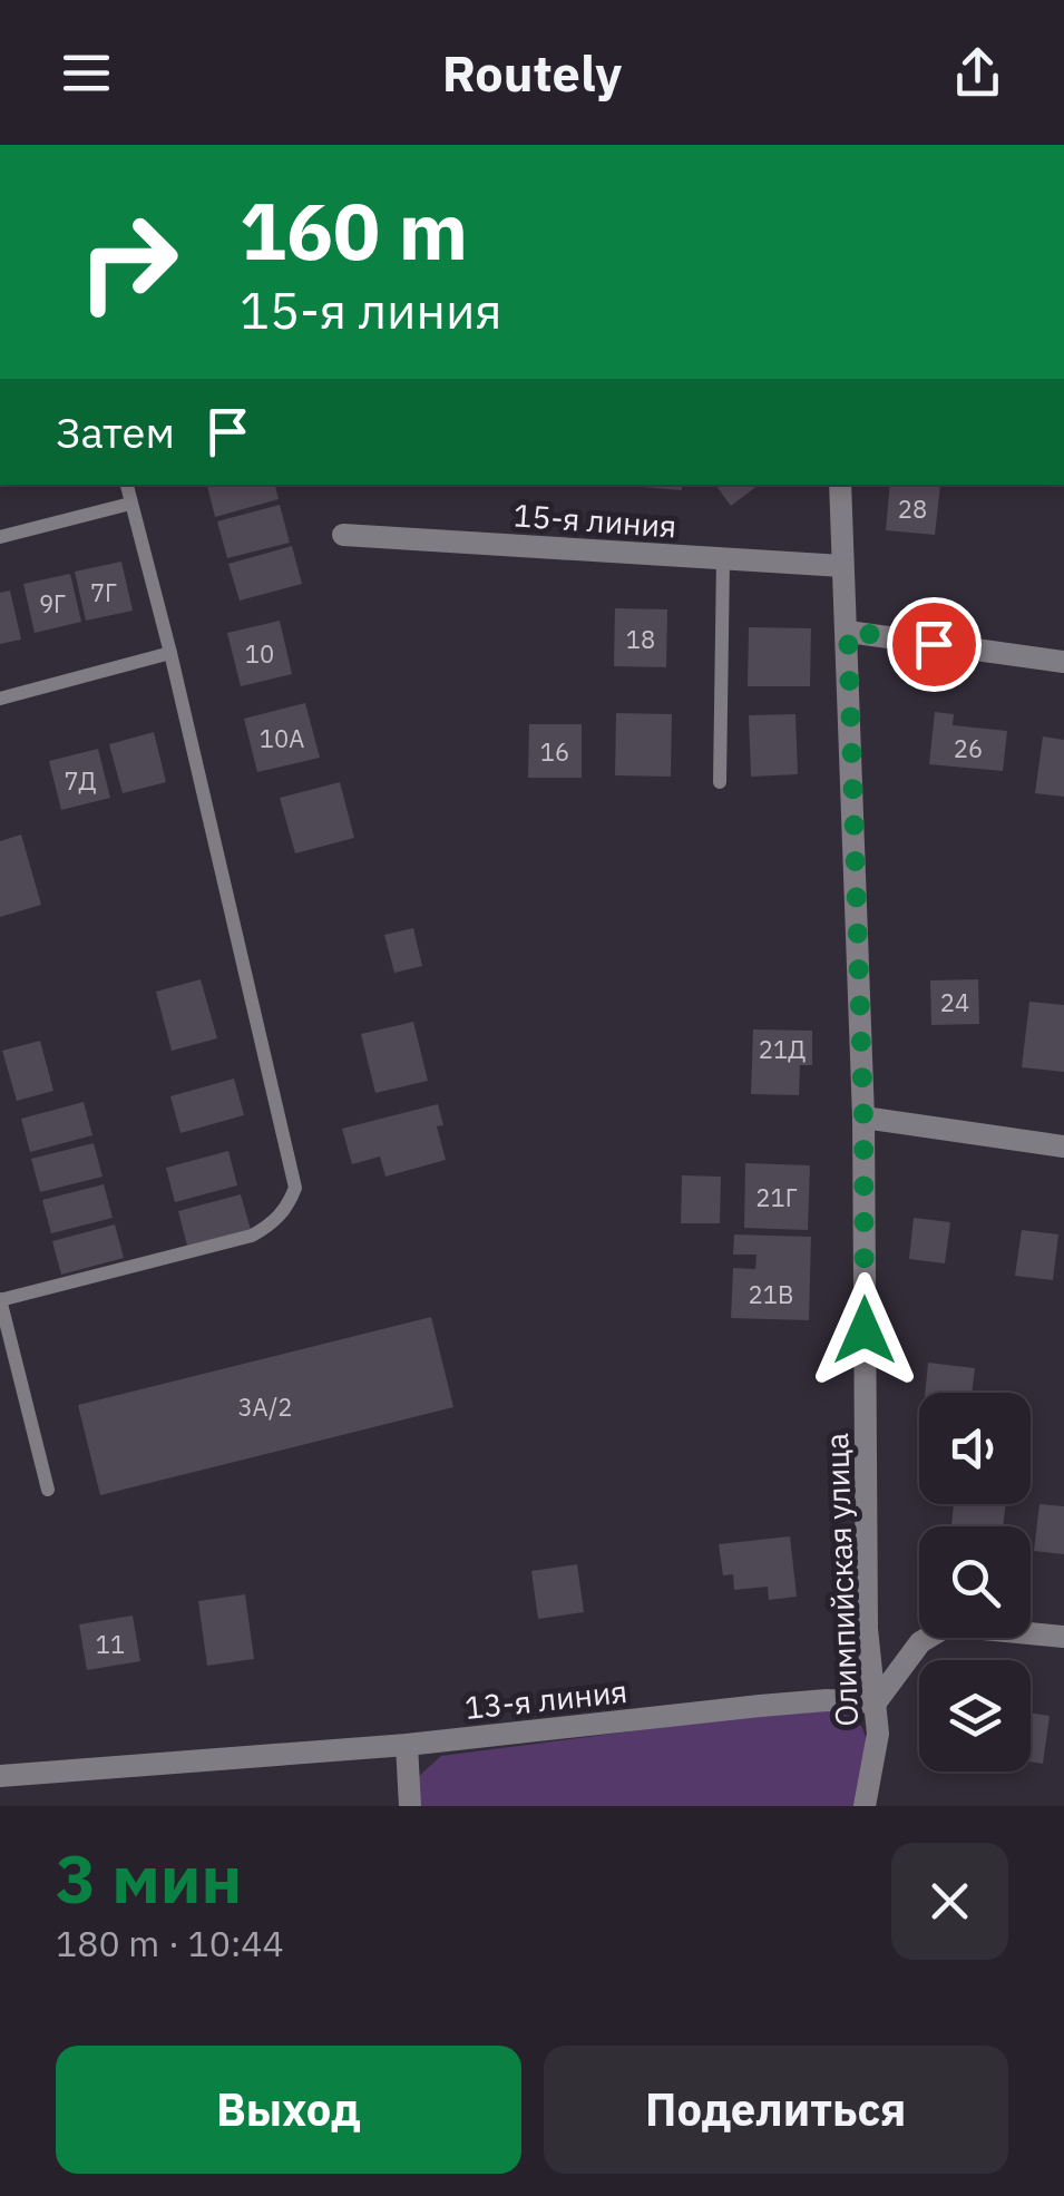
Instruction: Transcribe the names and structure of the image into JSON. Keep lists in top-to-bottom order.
{
  "streets": {
    "street": ["15-я линия", "Олимпийская улица", "13-я линия"]
  },
  "crossings": [
    ["15-я линия", "Олимпийская улица"],
    ["Олимпийская улица", "13-я линия"]
  ],
  "house_numbers": [
    "28",
    "7Г",
    "9Г",
    "18",
    "10",
    "10А",
    "26",
    "16",
    "7Д",
    "24",
    "21Д",
    "21Г",
    "21В",
    "3А/2",
    "11"
  ],
  "page": {
    "header": "Routely",
    "turn": ["160 m", "15-я линия"],
    "then": "Затем",
    "heading": ["3 мин", "180 m · 10:44"],
    "buttons": ["Выход", "Поделиться"]
  }
}
